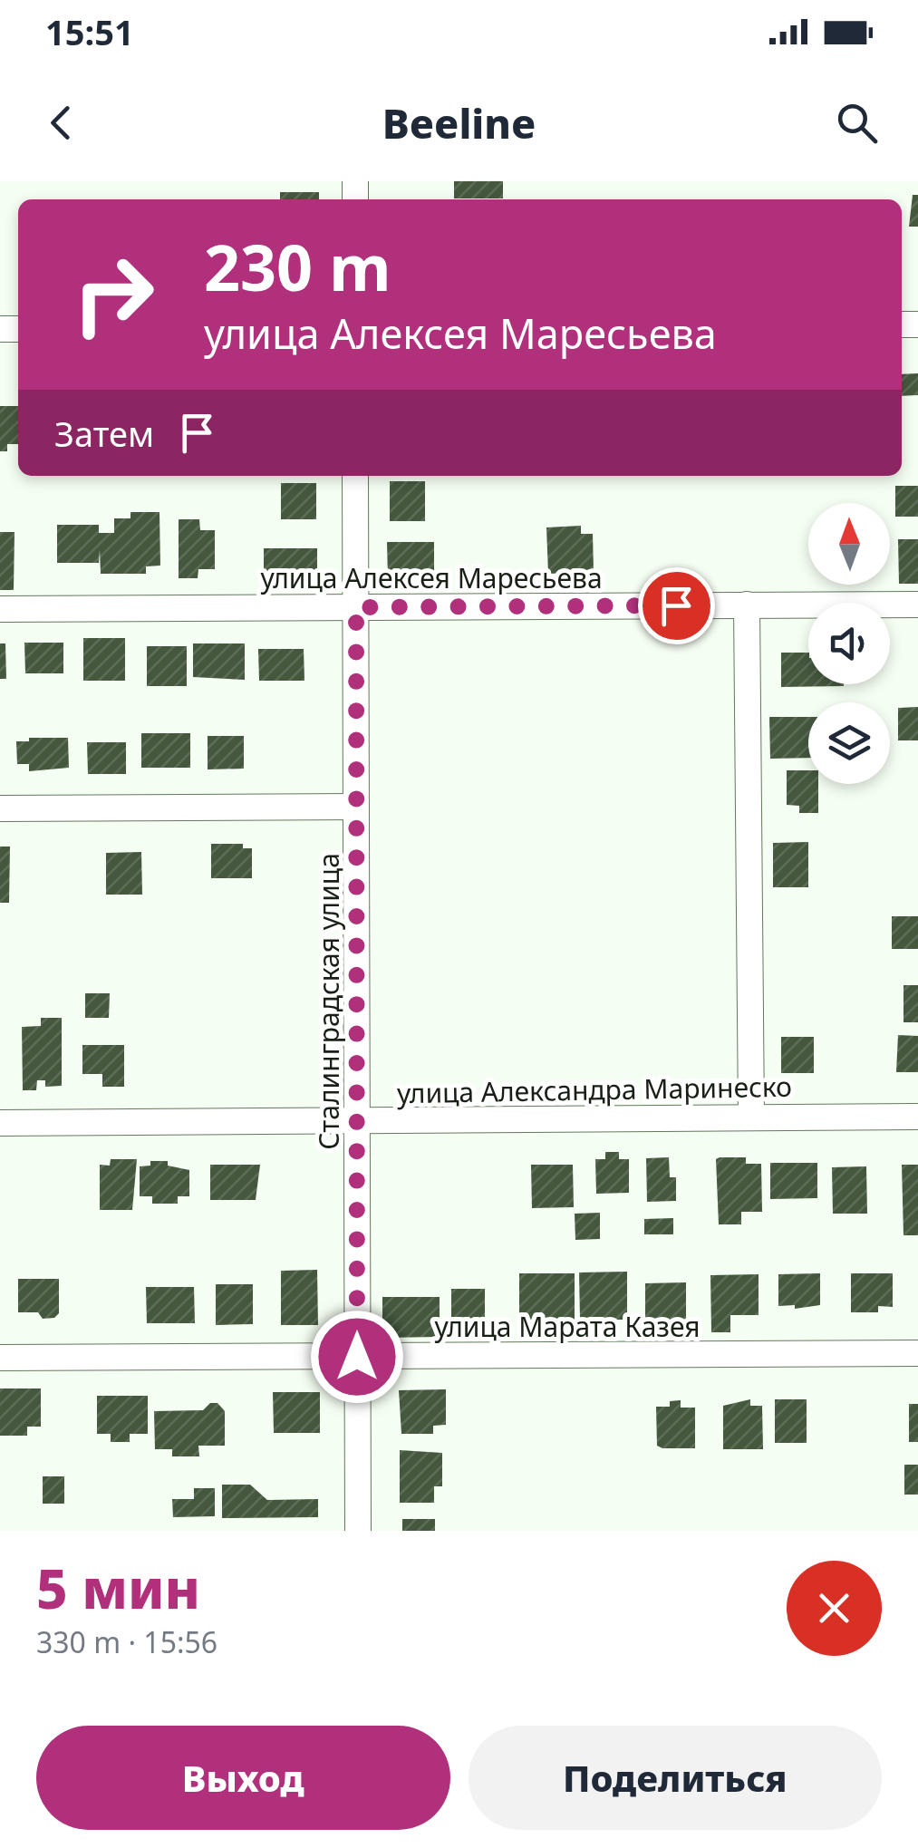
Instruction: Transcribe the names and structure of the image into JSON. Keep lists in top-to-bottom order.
{
  "streets": {
    "street": [
      "улица Алексея Маресьева",
      "Сталинградская улица",
      "улица Александра Маринеско",
      "улица Марата Казея"
    ]
  },
  "crossings": [
    ["улица Алексея Маресьева", "Сталинградская улица"],
    ["Сталинградская улица", "улица Александра Маринеско"],
    ["Сталинградская улица", "улица Марата Казея"]
  ],
  "north": "top",
  "page": {
    "status": "15:51",
    "header": "Beeline",
    "turn": ["230 m", "улица Алексея Маресьева"],
    "then": "Затем",
    "heading": ["5 мин", "330 m · 15:56"],
    "buttons": ["Выход", "Поделиться"]
  }
}
